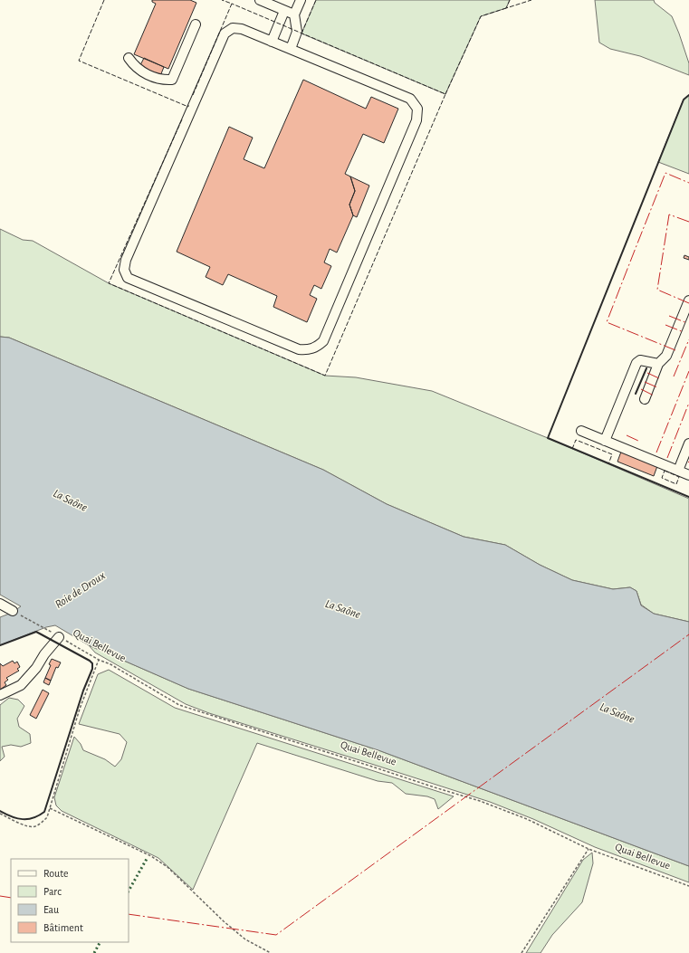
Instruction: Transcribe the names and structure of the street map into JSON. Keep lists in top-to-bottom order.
{
  "streets": {
    "path": ["Quai Bellevue"]
  },
  "water": ["La Saône", "Roie de Droux"],
  "legend": [
    "Route",
    "Parc",
    "Eau",
    "Bâtiment"
  ]
}
